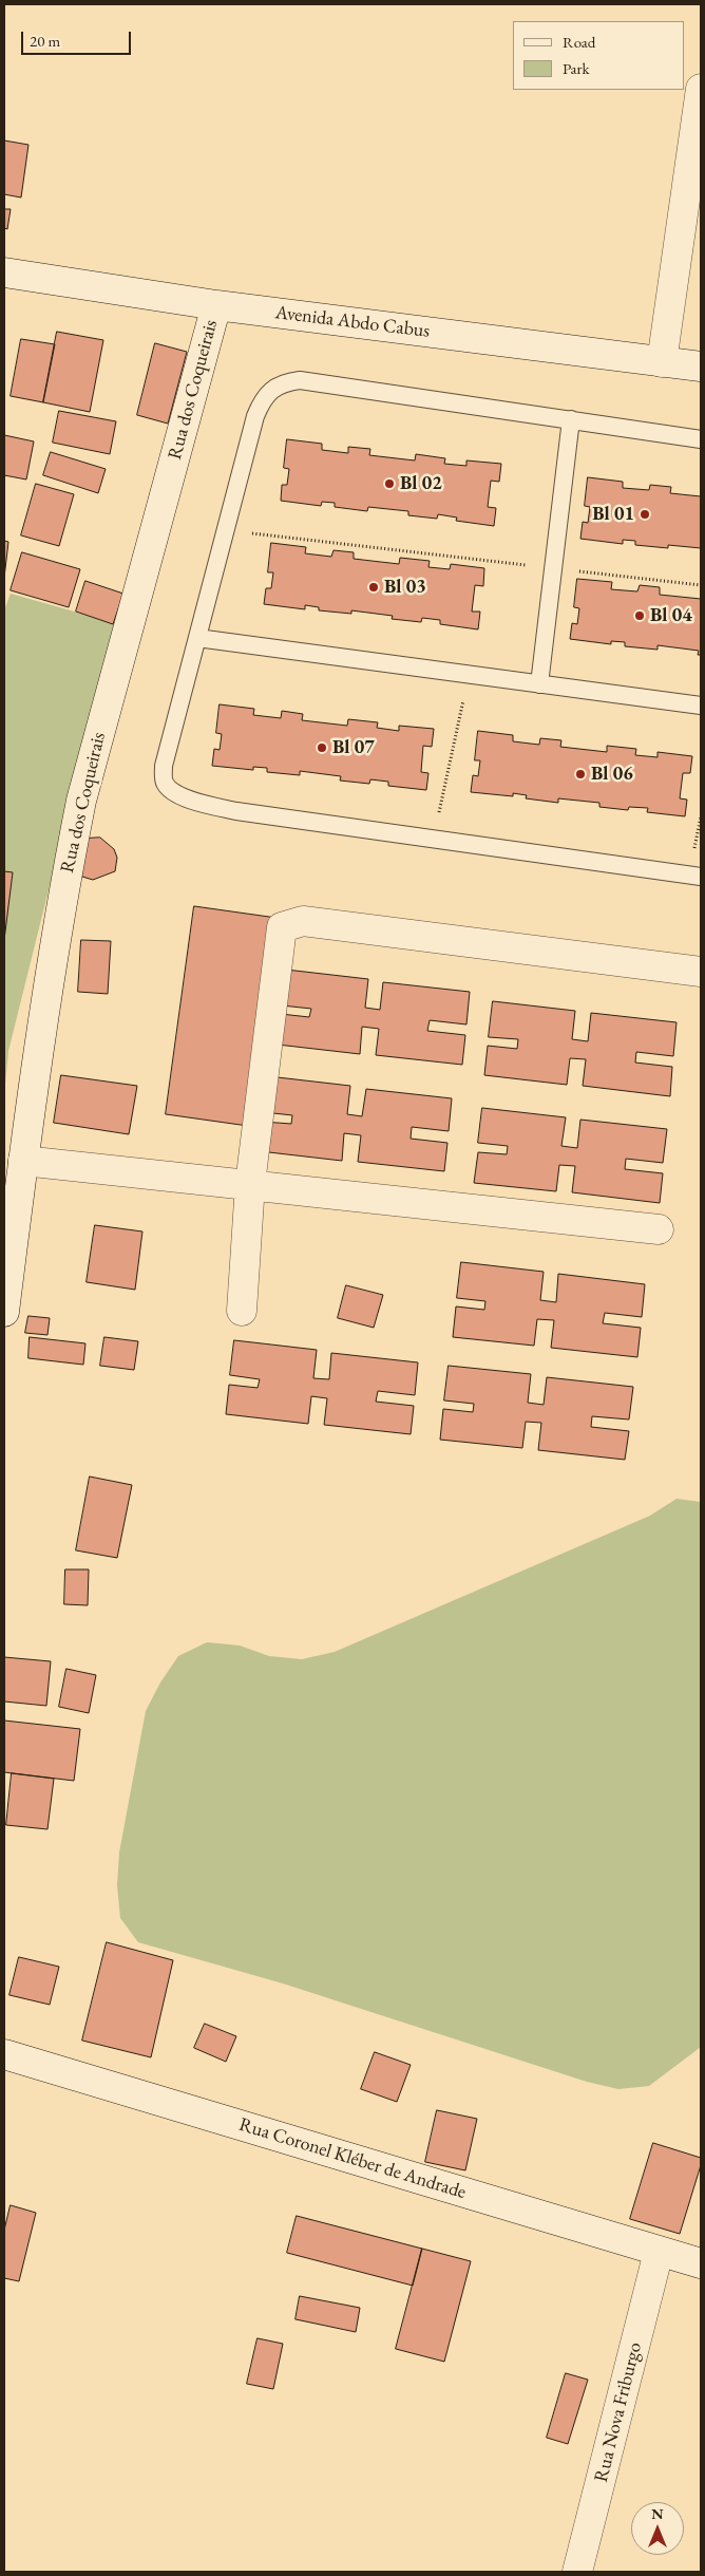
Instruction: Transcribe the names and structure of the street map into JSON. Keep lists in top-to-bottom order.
{
  "streets": {
    "street": [
      "Avenida Abdo Cabus",
      "Rua dos Coqueirais",
      "Rua Coronel Kléber de Andrade",
      "Rua Nova Friburgo"
    ]
  },
  "crossings": [
    ["Avenida Abdo Cabus", "Rua dos Coqueirais"],
    ["Rua Coronel Kléber de Andrade", "Rua Nova Friburgo"]
  ],
  "places": [
    "Bl 02",
    "Bl 01",
    "Bl 03",
    "Bl 04",
    "Bl 07",
    "Bl 06"
  ],
  "legend": ["Road", "Park"],
  "scale_bar": "20 m",
  "north": "top"
}
